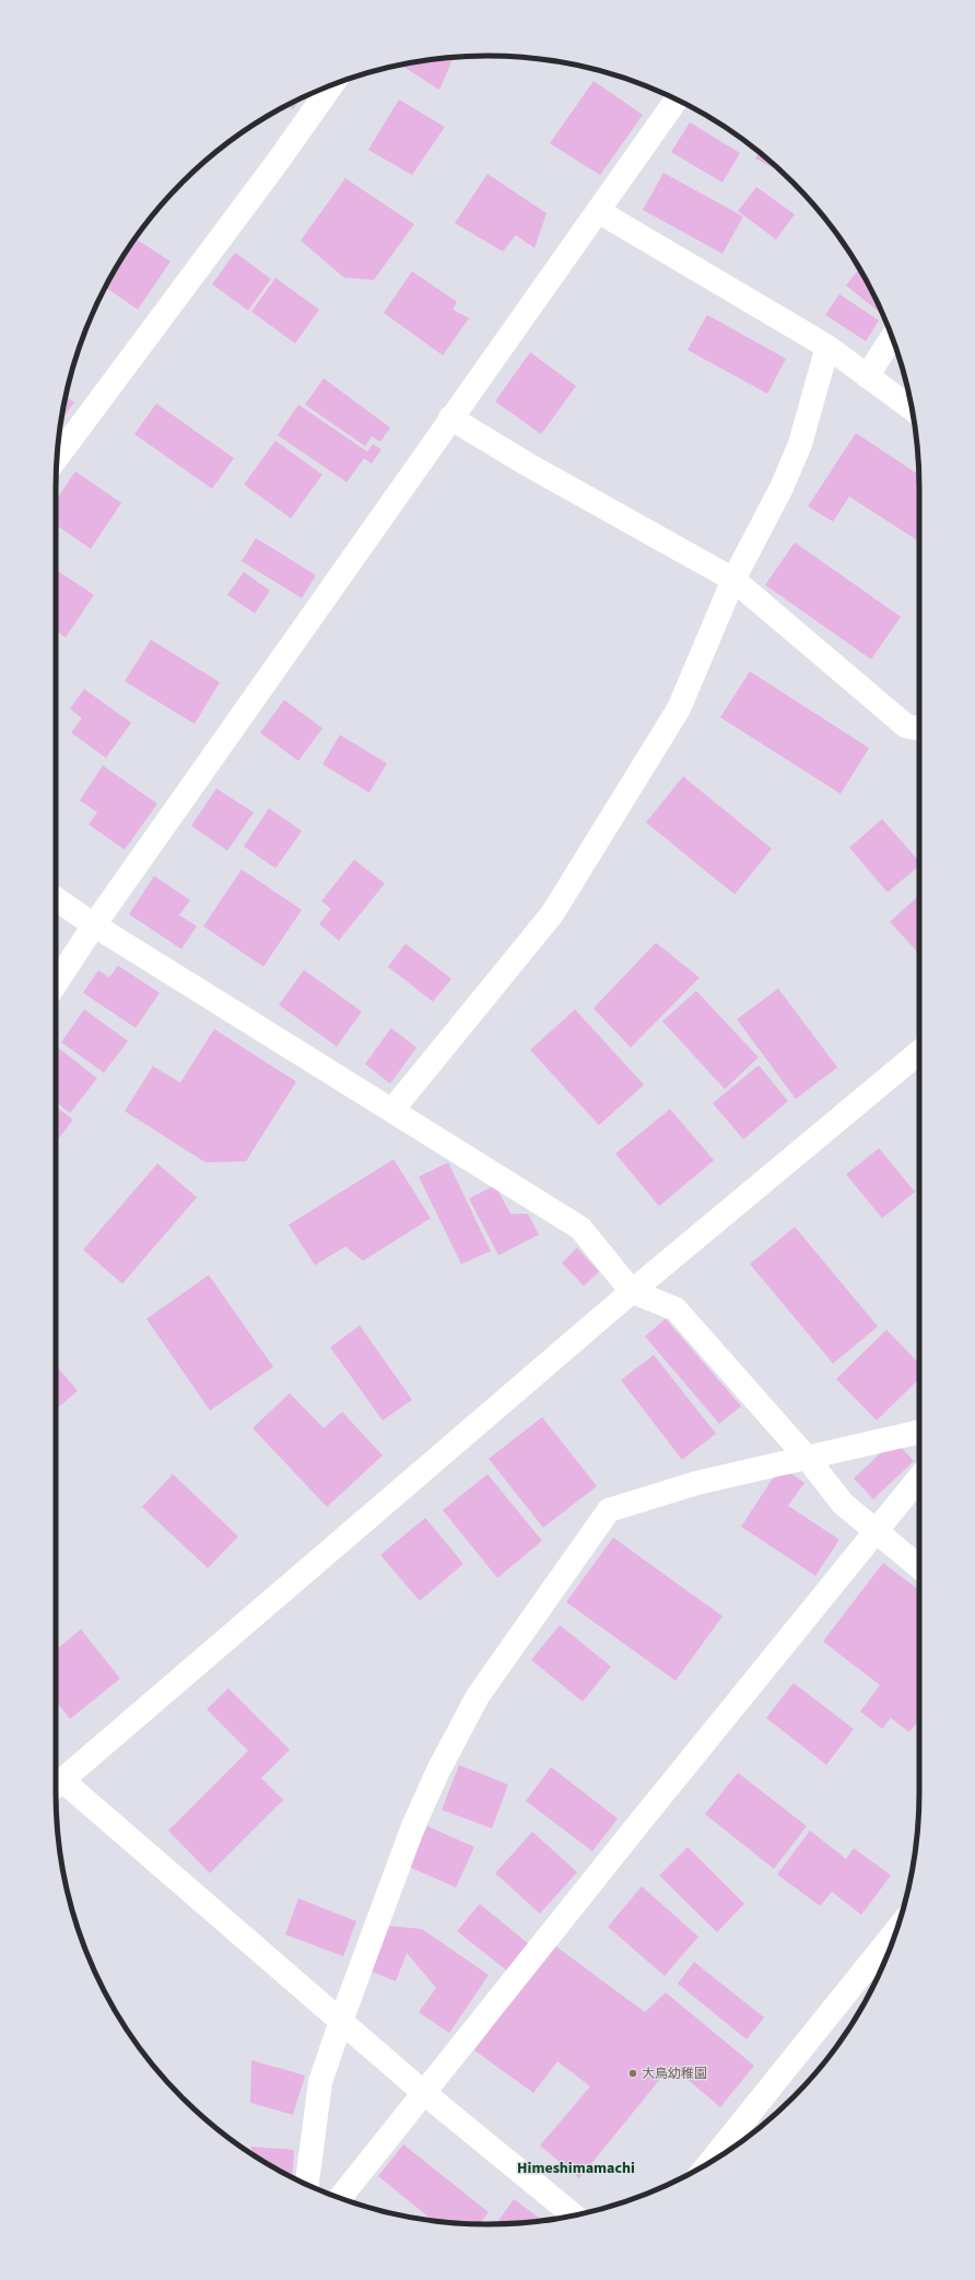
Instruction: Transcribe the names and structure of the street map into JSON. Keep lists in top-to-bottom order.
{
  "districts": ["Himeshimamachi"],
  "places": ["大鳥幼稚園"]
}
